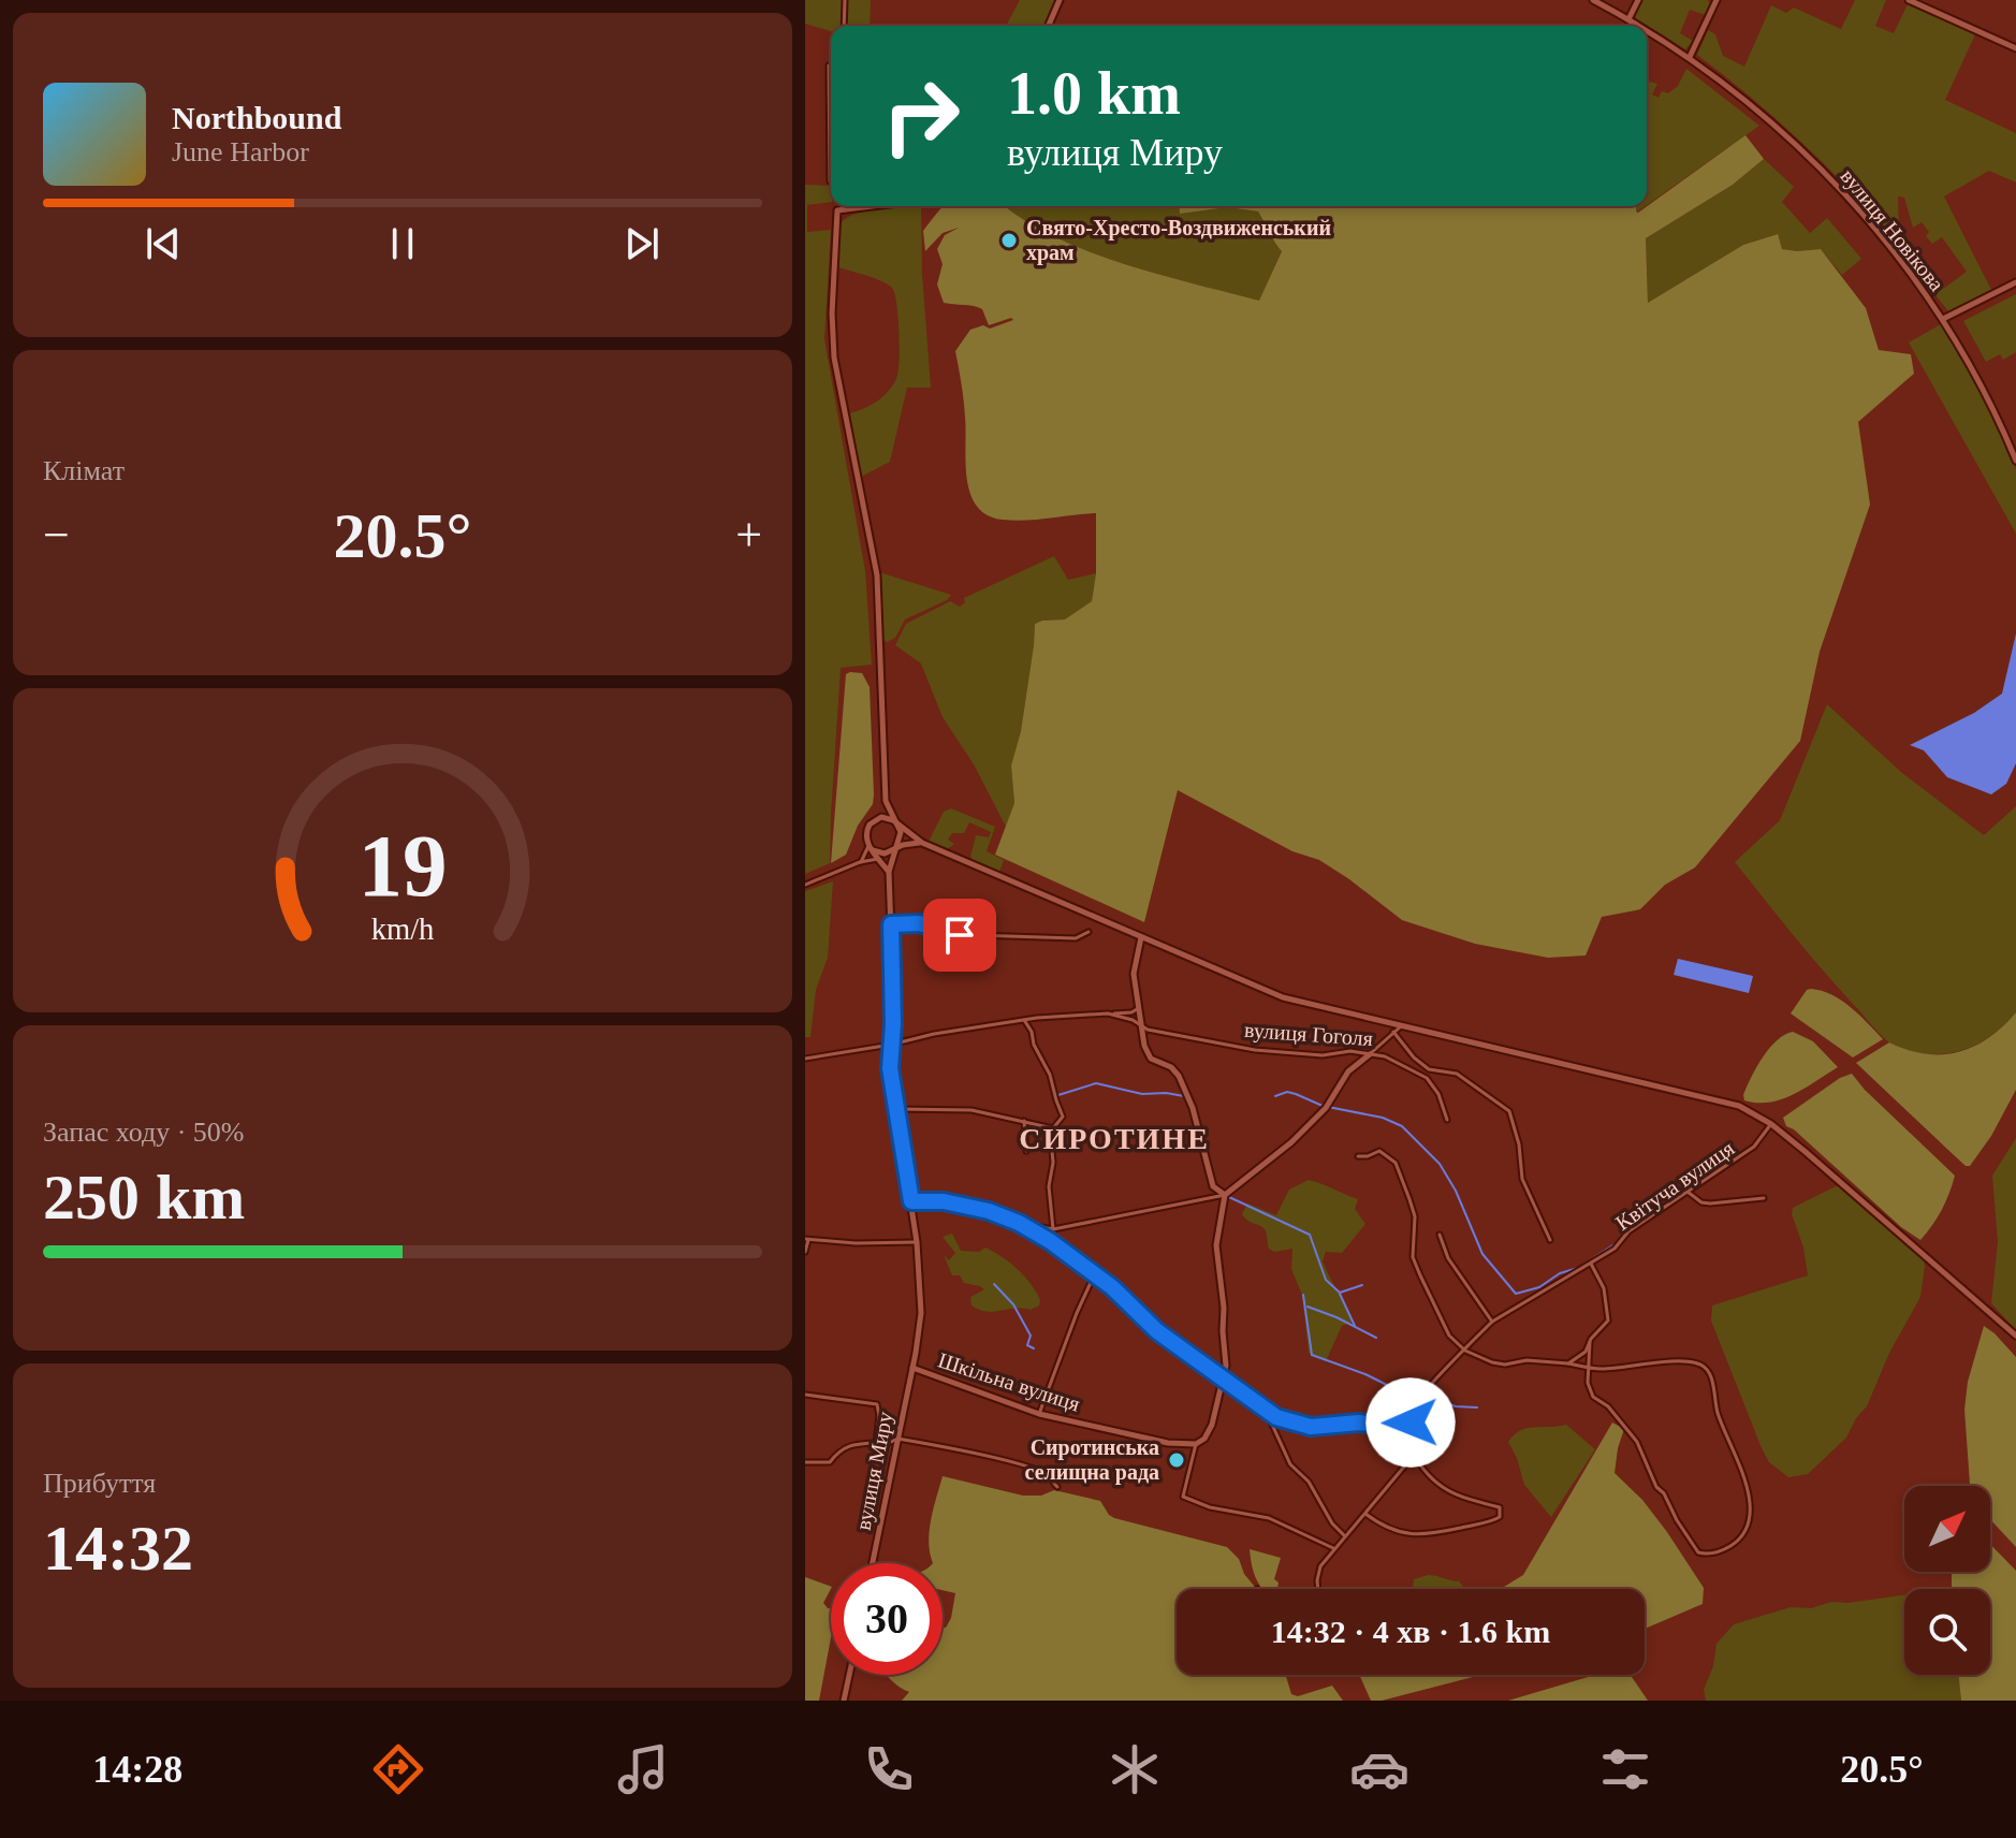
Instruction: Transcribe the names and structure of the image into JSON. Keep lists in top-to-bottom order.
{
  "streets": {
    "street": [
      "вулиця Новікова",
      "вулиця Гоголя",
      "Квітуча вулиця",
      "Шкільна вулиця",
      "вулиця Миру"
    ]
  },
  "crossings": [
    ["Шкільна вулиця", "вулиця Миру"]
  ],
  "districts": ["СИРОТИНЕ"],
  "places": ["Свято-Хресто-Воздвиженський храм", "Сиротинська селищна рада"],
  "north": "top right",
  "page": {
    "turn": ["1.0 km", "вулиця Миру"],
    "song": ["Northbound", "June Harbor"],
    "tile": [
      "Клімат",
      ["Запас ходу · 50%", "250 km"],
      ["Прибуття", "14:32"]
    ],
    "heat": ["−", "20.5°", "+"],
    "limit": "30",
    "trip": "14:32 · 4 хв · 1.6 km",
    "tabs": ["14:28", "20.5°"],
    "gauge": ["19", "km/h"]
  }
}
